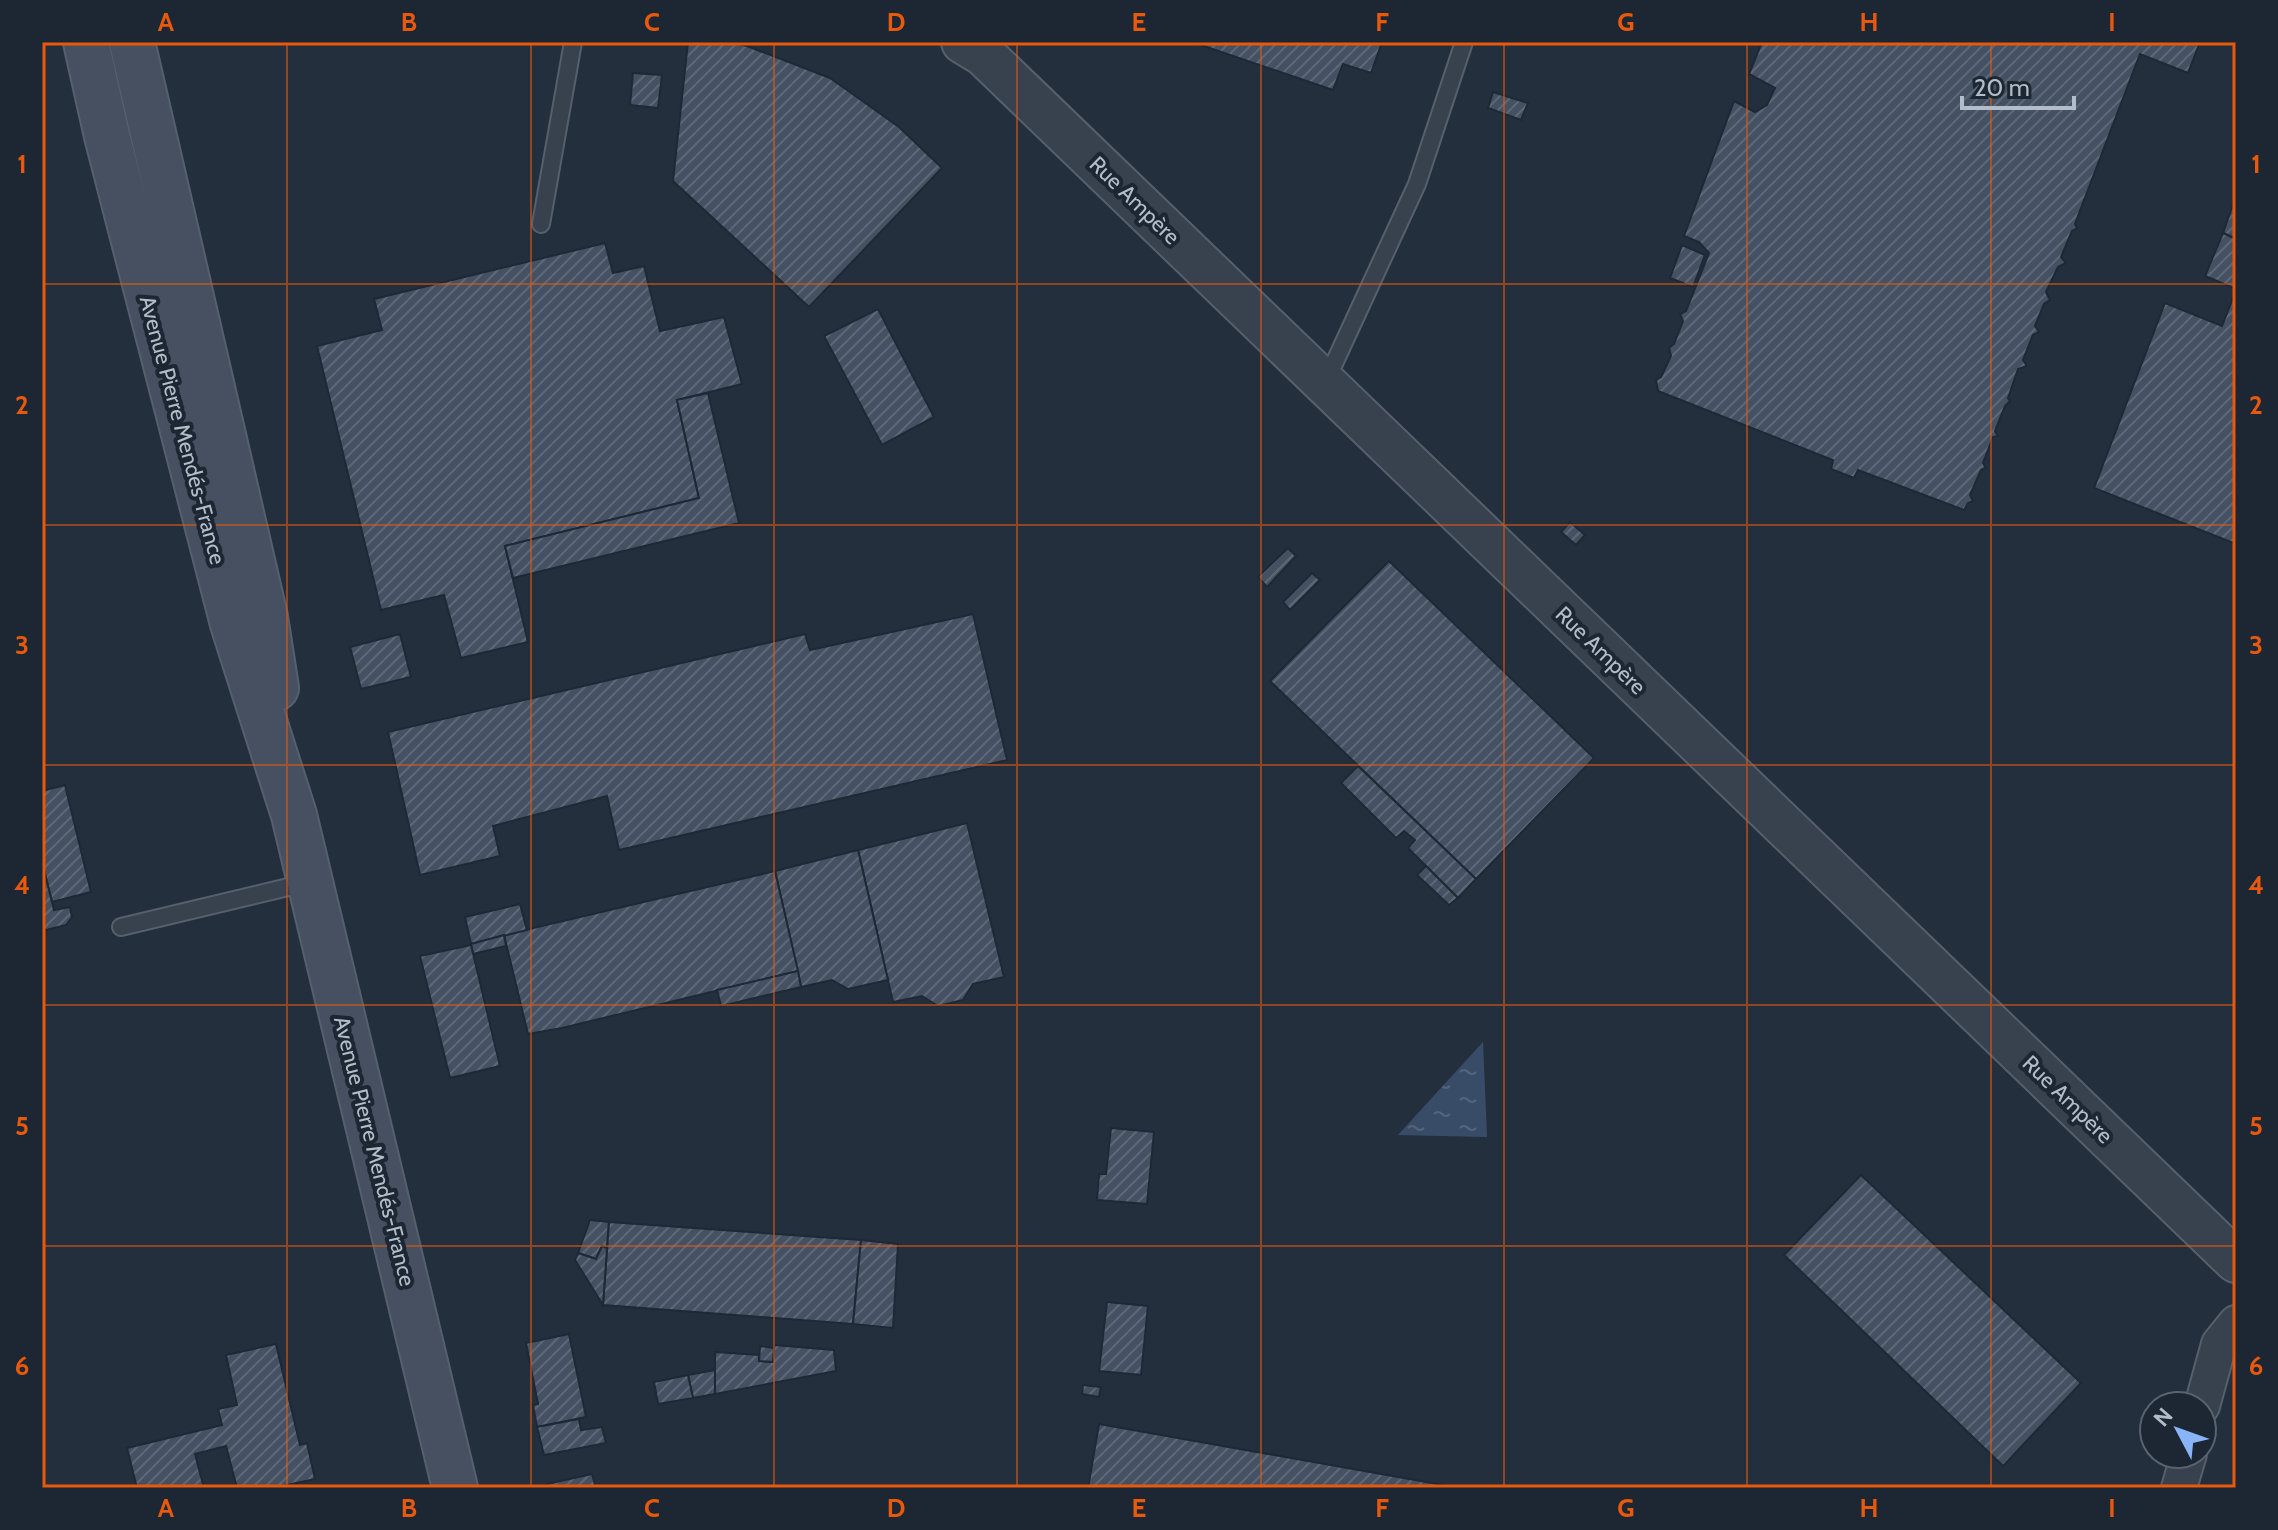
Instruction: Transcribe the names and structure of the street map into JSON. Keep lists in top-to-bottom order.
{
  "streets": {
    "main road": ["Avenue Pierre Mendés-France"],
    "street": ["Rue Ampère"]
  },
  "scale_bar": "20 m",
  "north": "top left",
  "grid": {
    "columns": [
      "A",
      "B",
      "C",
      "D",
      "E",
      "F",
      "G",
      "H",
      "I"
    ],
    "rows": [
      "1",
      "2",
      "3",
      "4",
      "5",
      "6"
    ]
  }
}
